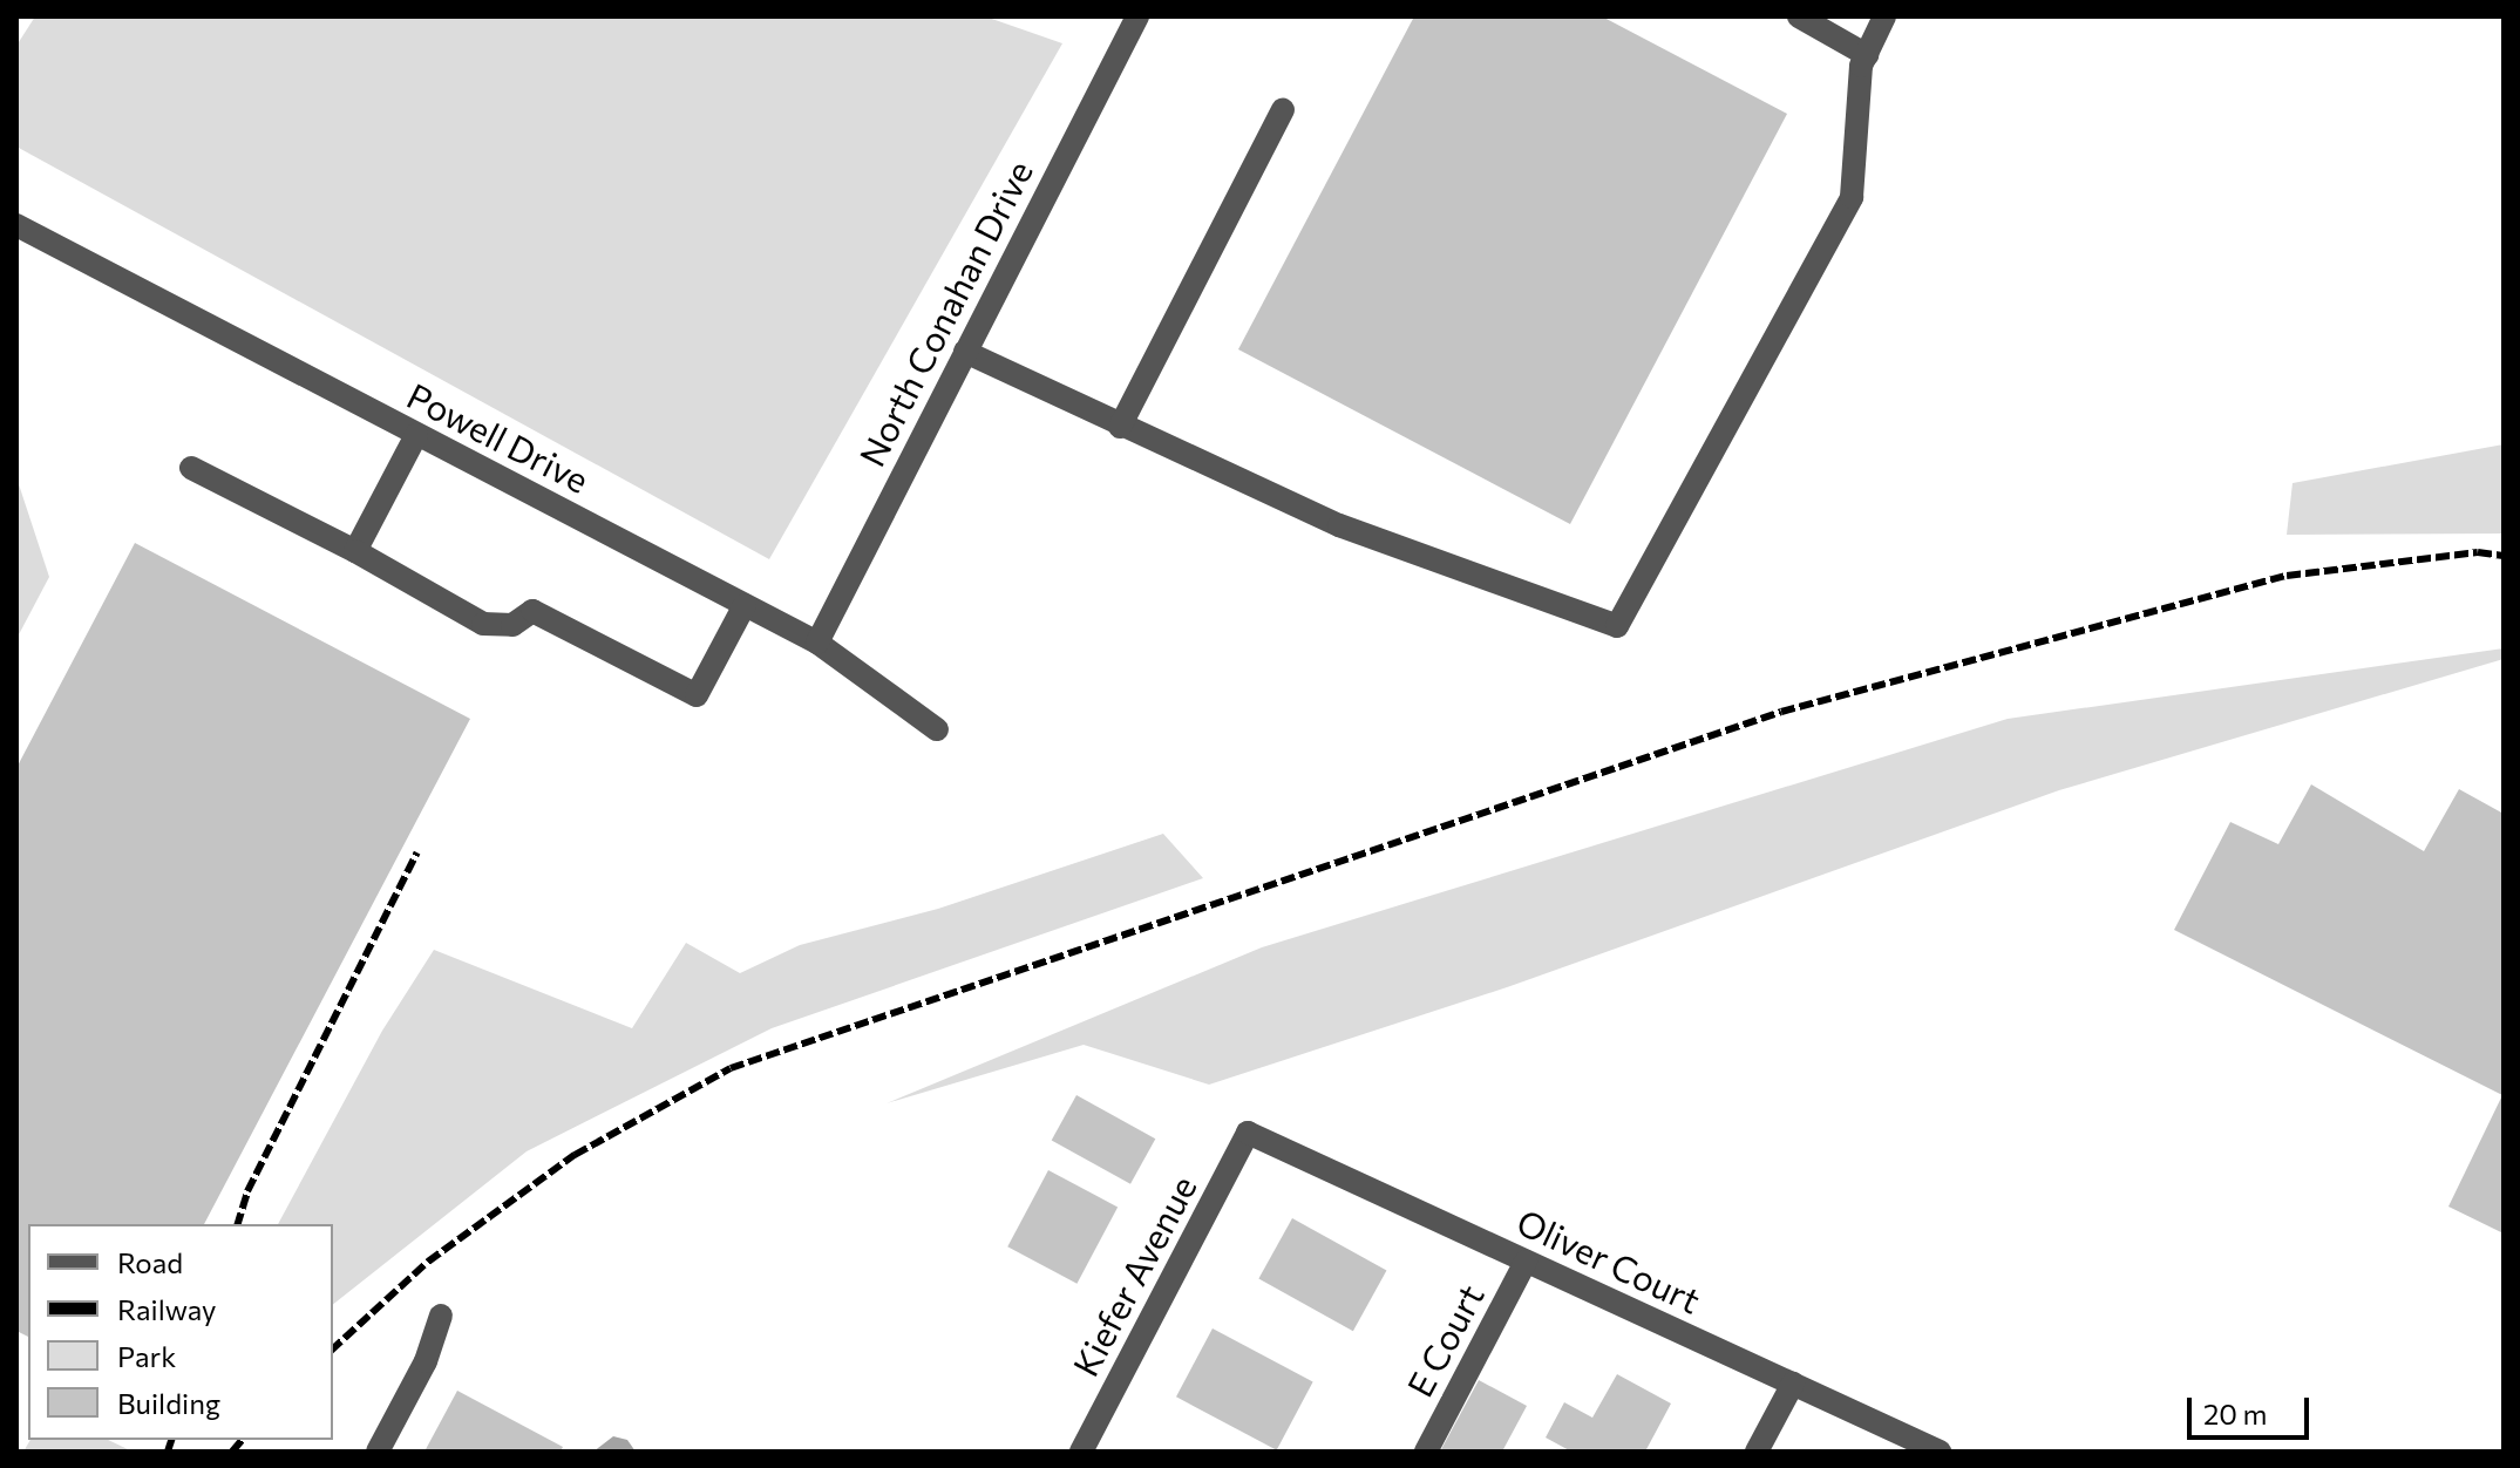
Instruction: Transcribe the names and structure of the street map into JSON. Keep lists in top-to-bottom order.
{
  "streets": {
    "street": [
      "North Conahan Drive",
      "Powell Drive",
      "Oliver Court",
      "Kiefer Avenue",
      "E Court"
    ]
  },
  "crossings": [
    ["North Conahan Drive", "Powell Drive"],
    ["Oliver Court", "Kiefer Avenue"],
    ["Oliver Court", "E Court"]
  ],
  "legend": [
    "Road",
    "Railway",
    "Park",
    "Building"
  ],
  "scale_bar": "20 m"
}
